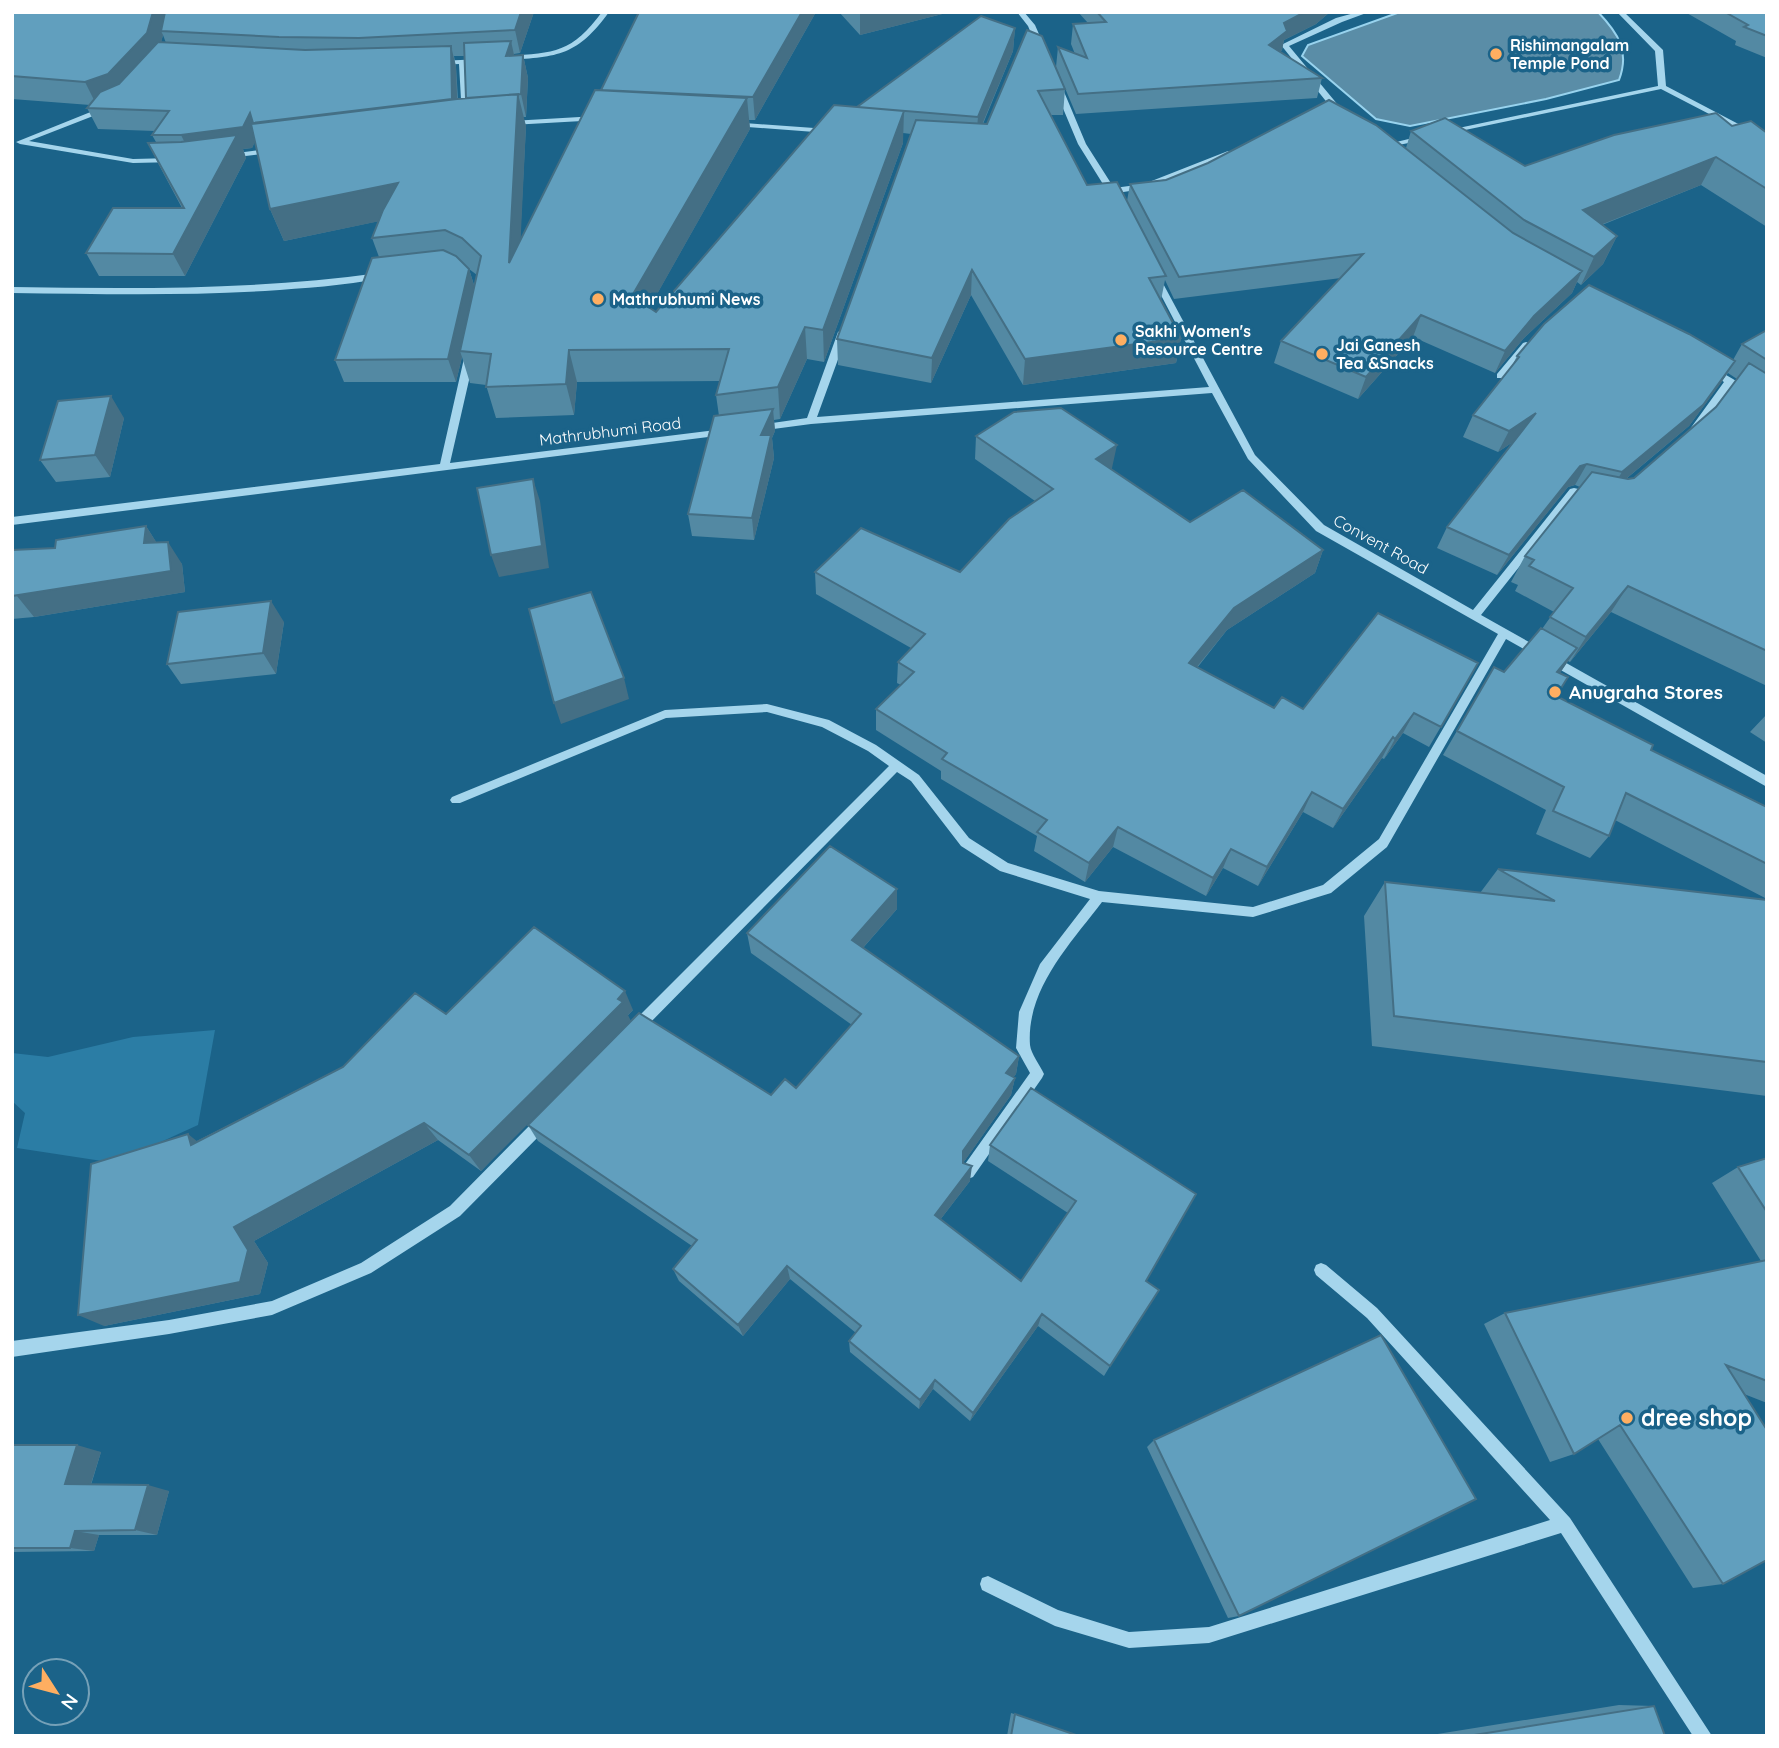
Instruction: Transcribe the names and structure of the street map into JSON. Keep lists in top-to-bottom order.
{
  "streets": {
    "street": ["Mathrubhumi Road", "Convent Road"]
  },
  "places": [
    "Rishimangalam Temple Pond",
    "Mathrubhumi News",
    "Sakhi Women's Resource Centre",
    "Jai Ganesh Tea &Snacks",
    "Anugraha Stores",
    "dree shop"
  ],
  "north": "bottom right"
}
